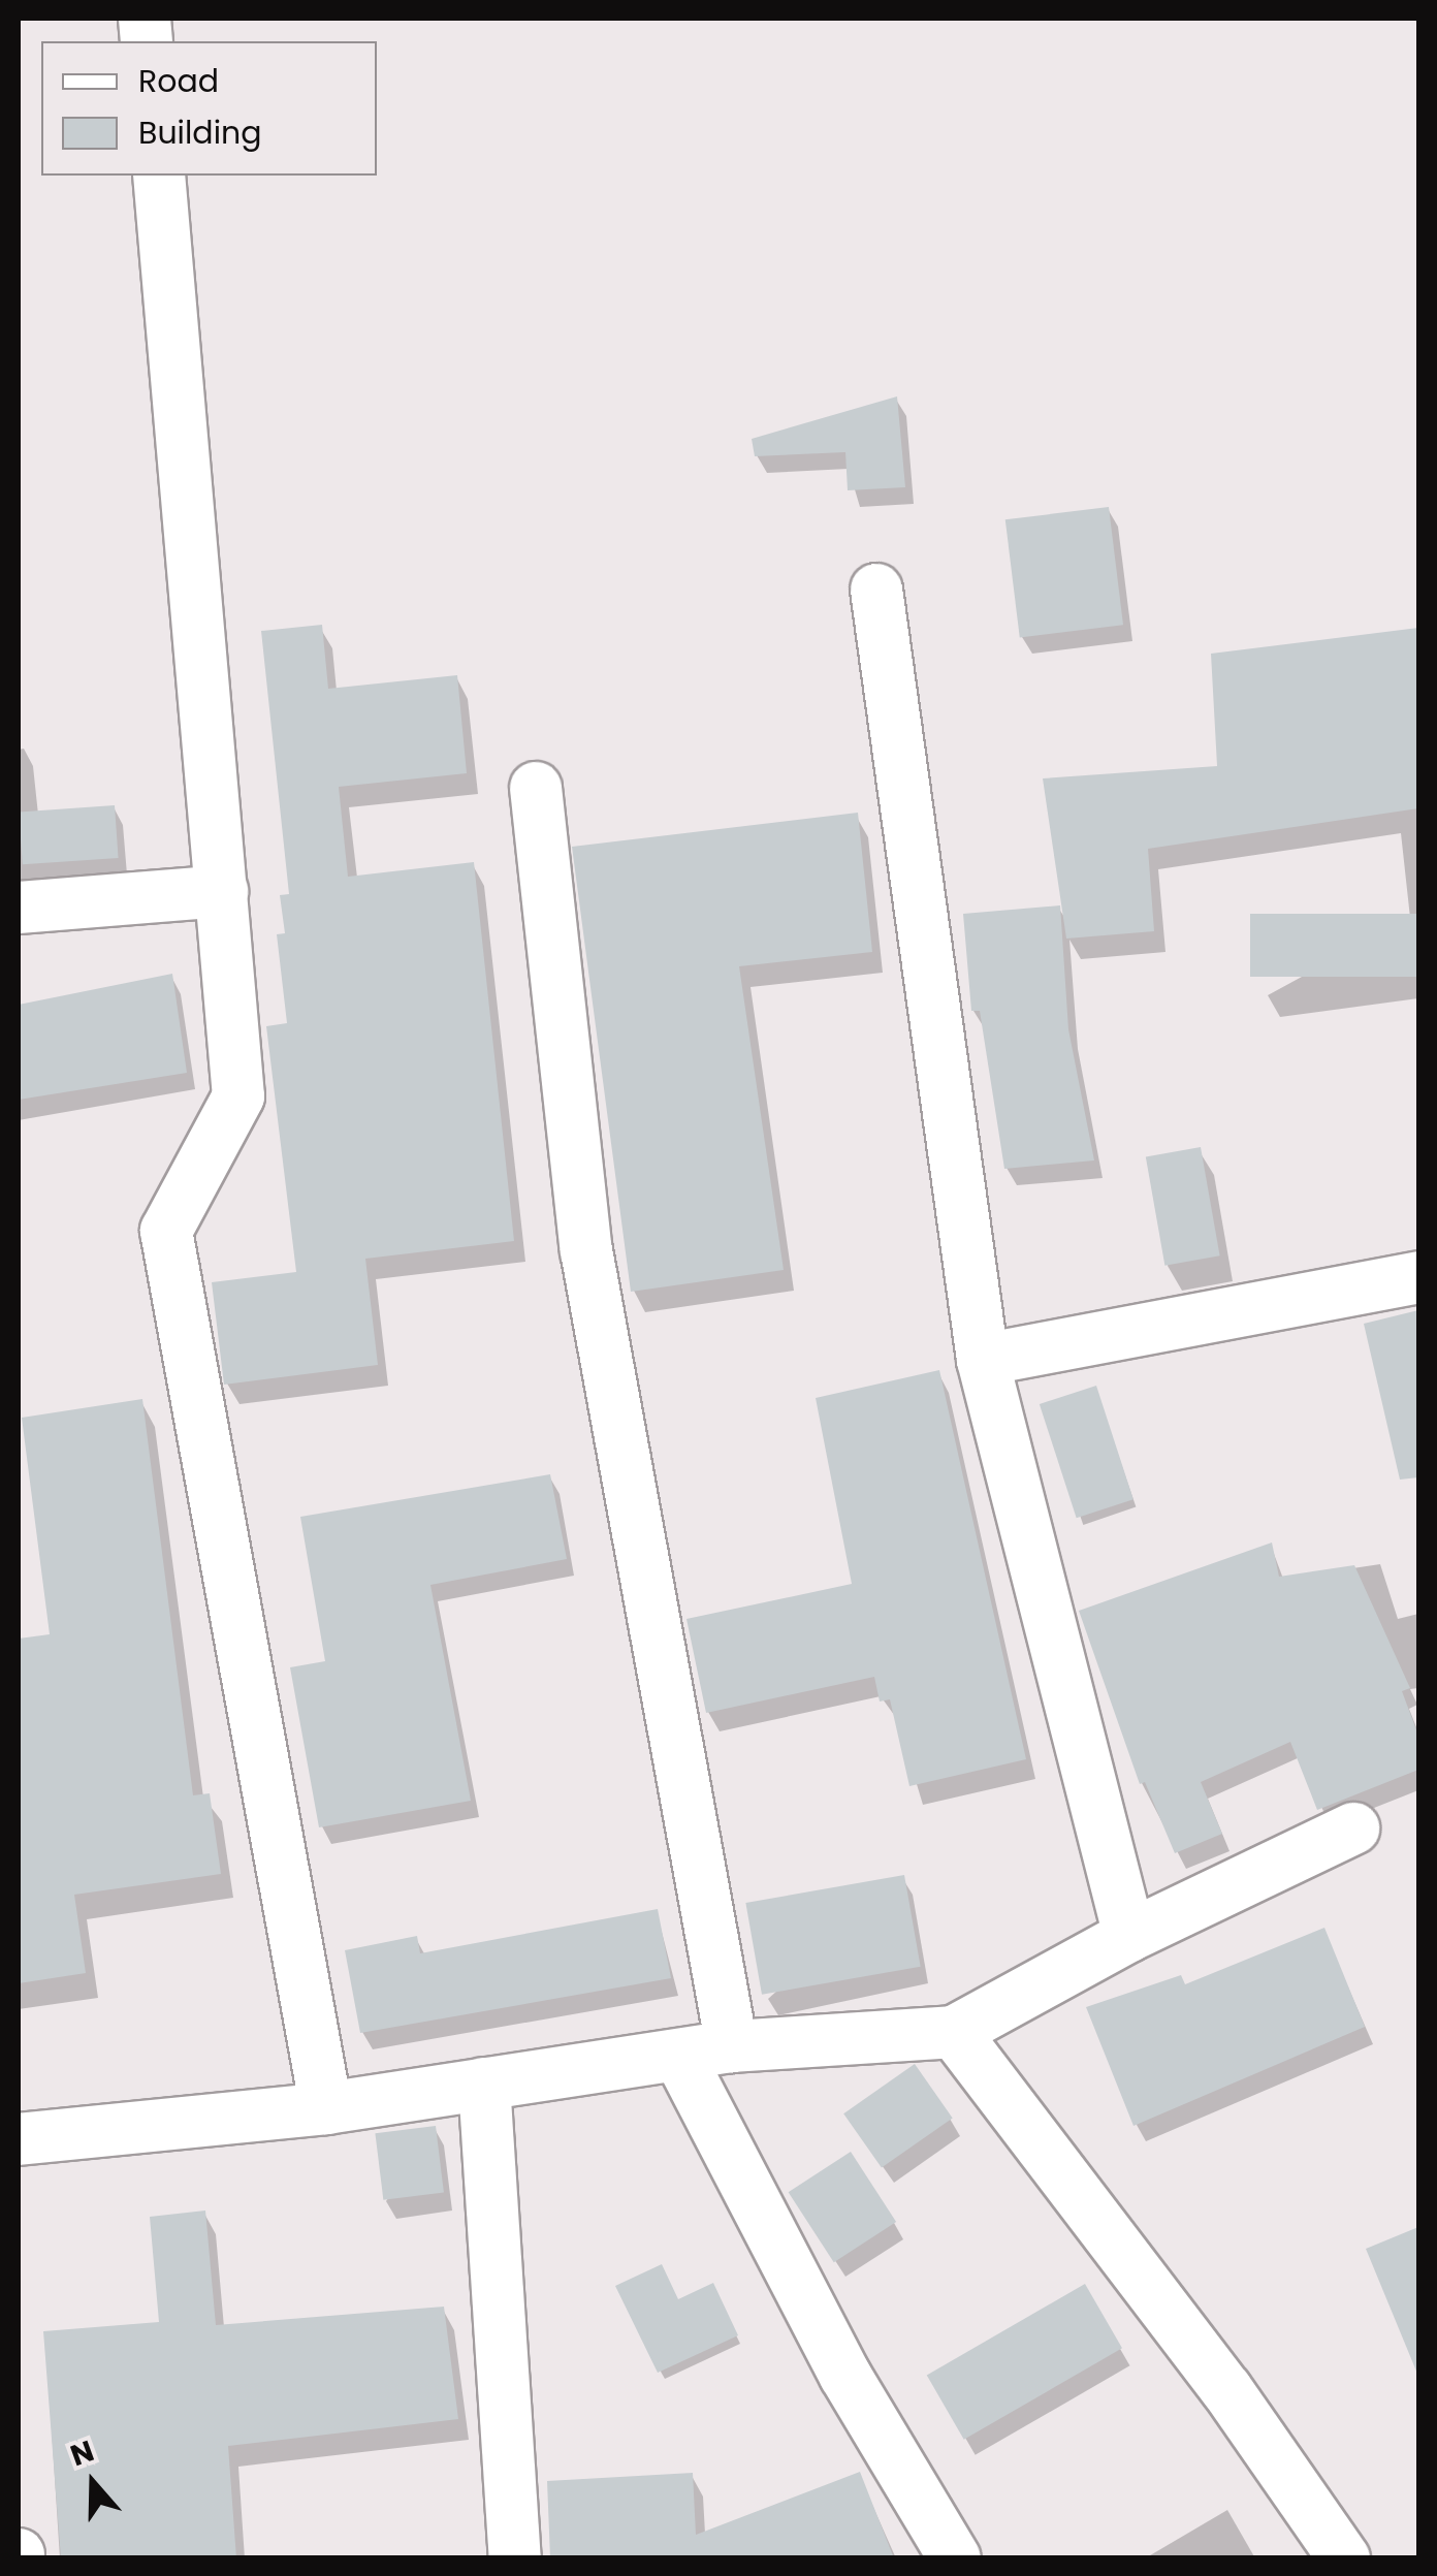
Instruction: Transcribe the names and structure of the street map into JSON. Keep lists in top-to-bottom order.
{
  "legend": ["Road", "Building"],
  "north": "top"
}
